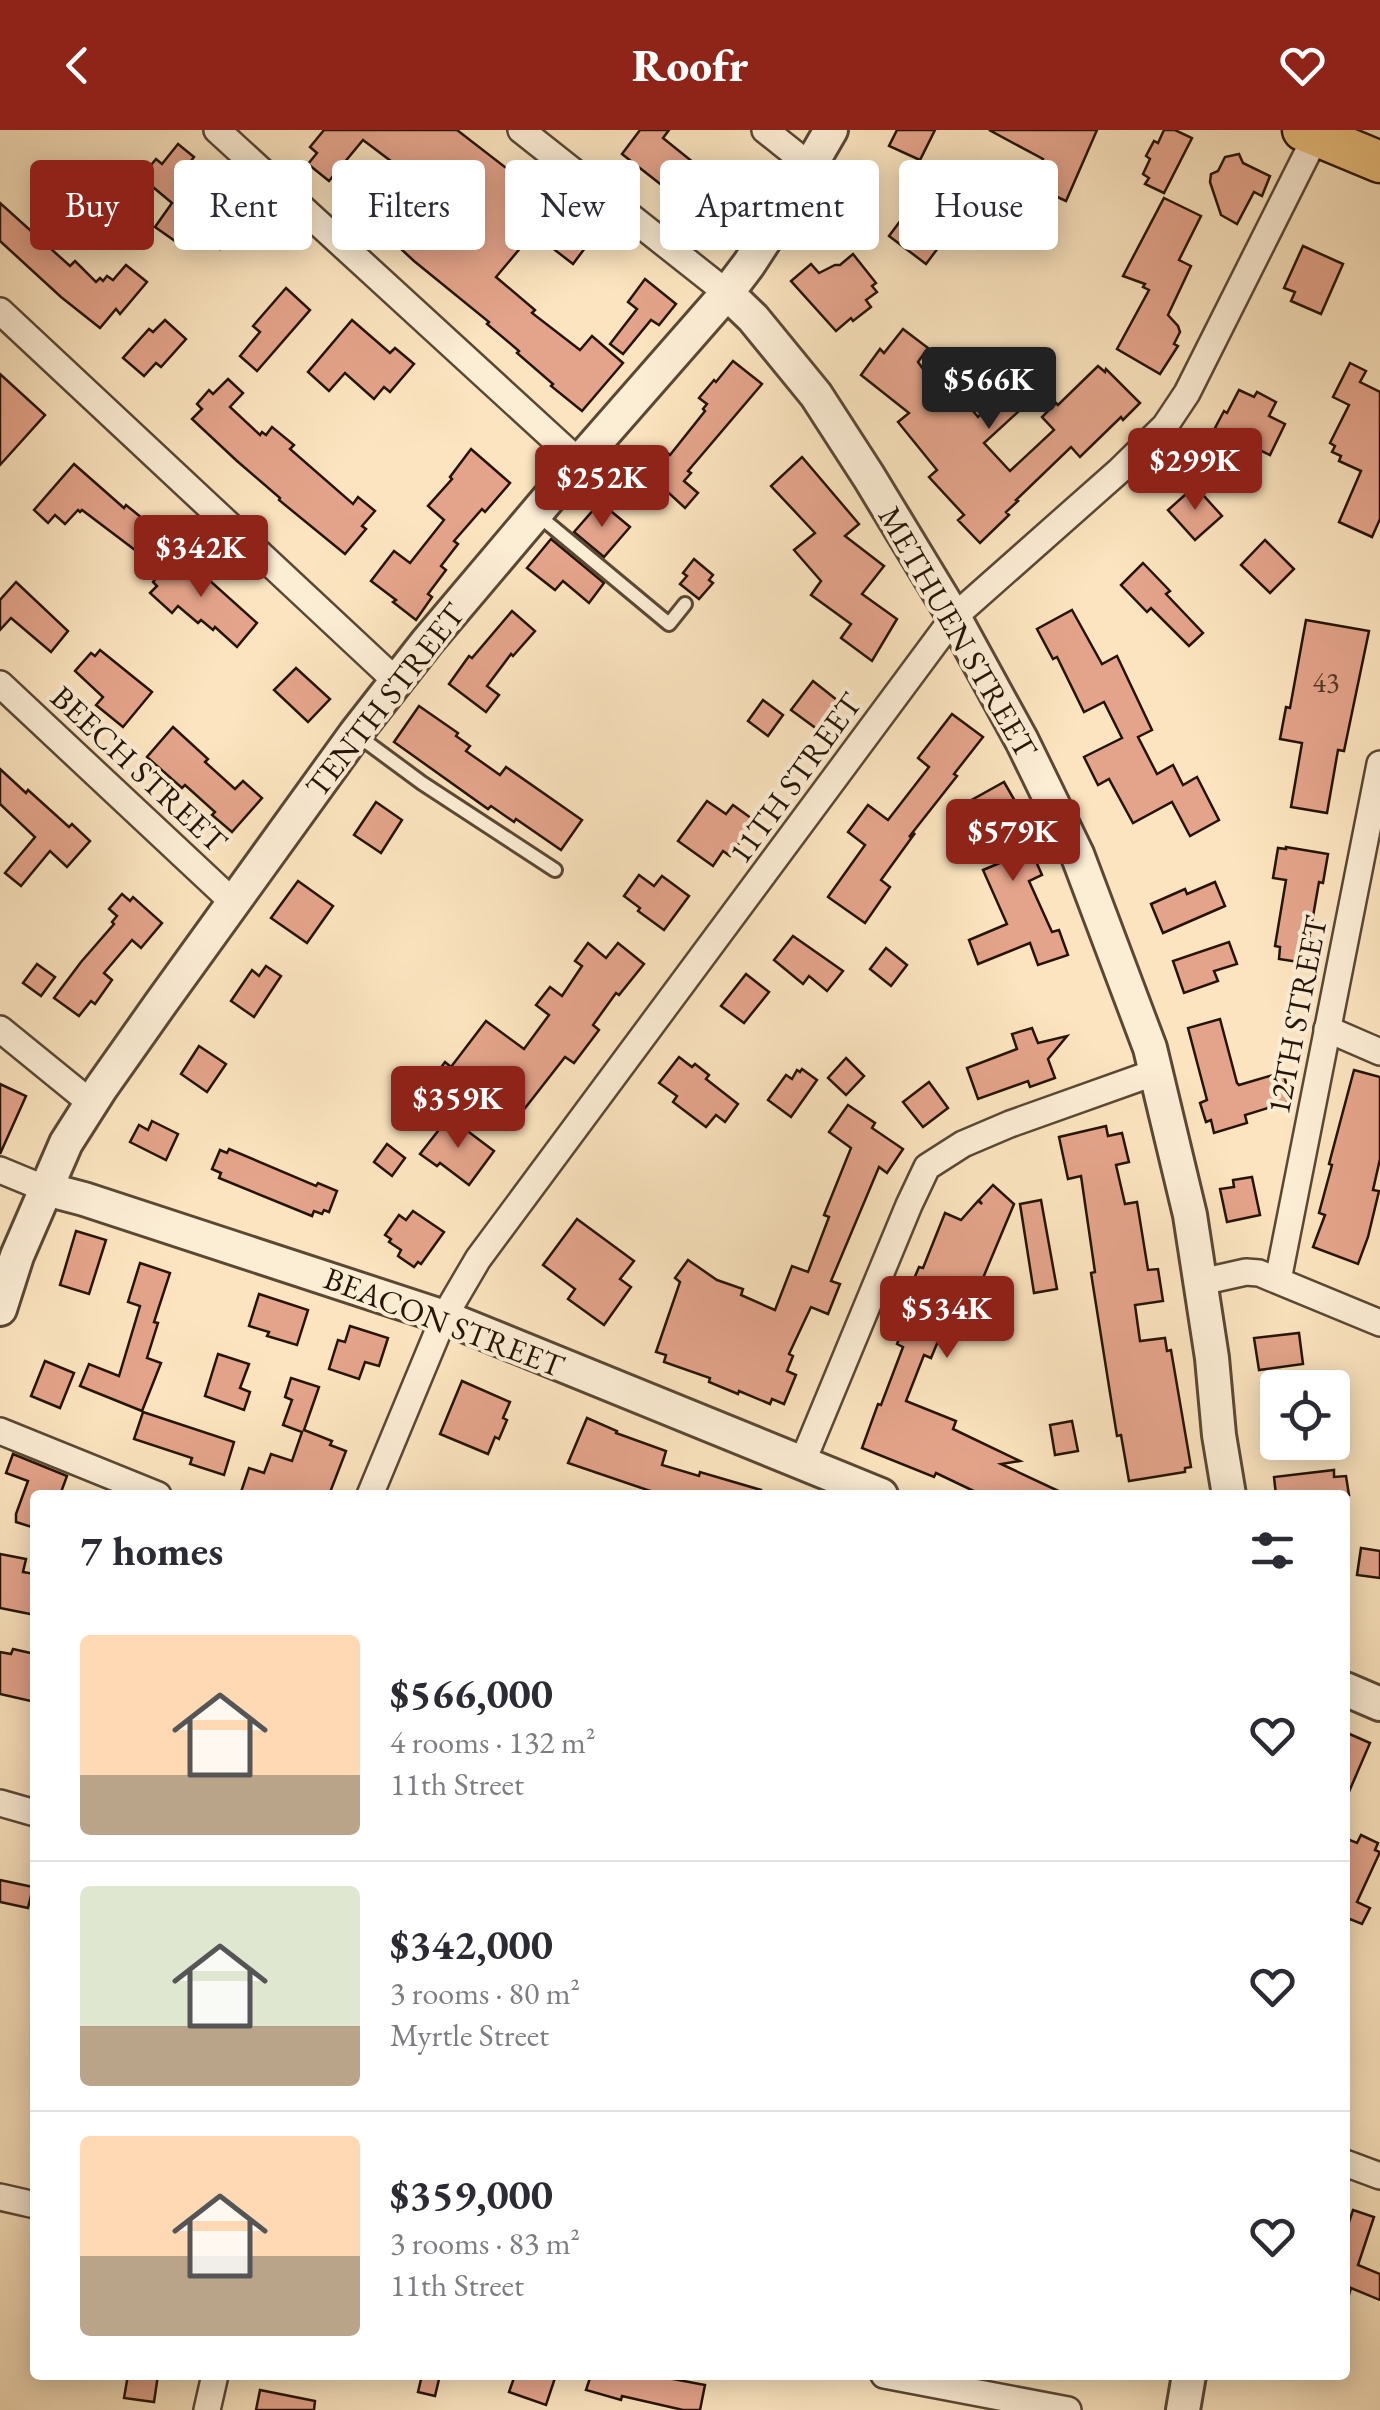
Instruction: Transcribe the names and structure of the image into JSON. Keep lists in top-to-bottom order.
{
  "streets": {
    "street": [
      "METHUEN STREET",
      "TENTH STREET",
      "BEECH STREET",
      "11TH STREET",
      "12TH STREET",
      "BEACON STREET"
    ]
  },
  "crossings": [
    ["METHUEN STREET", "TENTH STREET"],
    ["METHUEN STREET", "11TH STREET"],
    ["TENTH STREET", "BEECH STREET"],
    ["TENTH STREET", "BEACON STREET"],
    ["11TH STREET", "BEACON STREET"]
  ],
  "house_numbers": ["43"],
  "page": {
    "header": "Roofr",
    "chip": [
      "Buy",
      "Rent",
      "Filters",
      "New",
      "Apartment",
      "House"
    ],
    "price": [
      "$566K",
      "$299K",
      "$252K",
      "$342K",
      "$579K",
      "$359K",
      "$534K"
    ],
    "heading": "7 homes",
    "list": [
      {
        "name": "$566,000",
        "note": "4 rooms · 132 m² · 11th Street"
      },
      {
        "name": "$342,000",
        "note": "3 rooms · 80 m² · Myrtle Street"
      },
      {
        "name": "$359,000",
        "note": "3 rooms · 83 m² · 11th Street"
      }
    ]
  }
}
